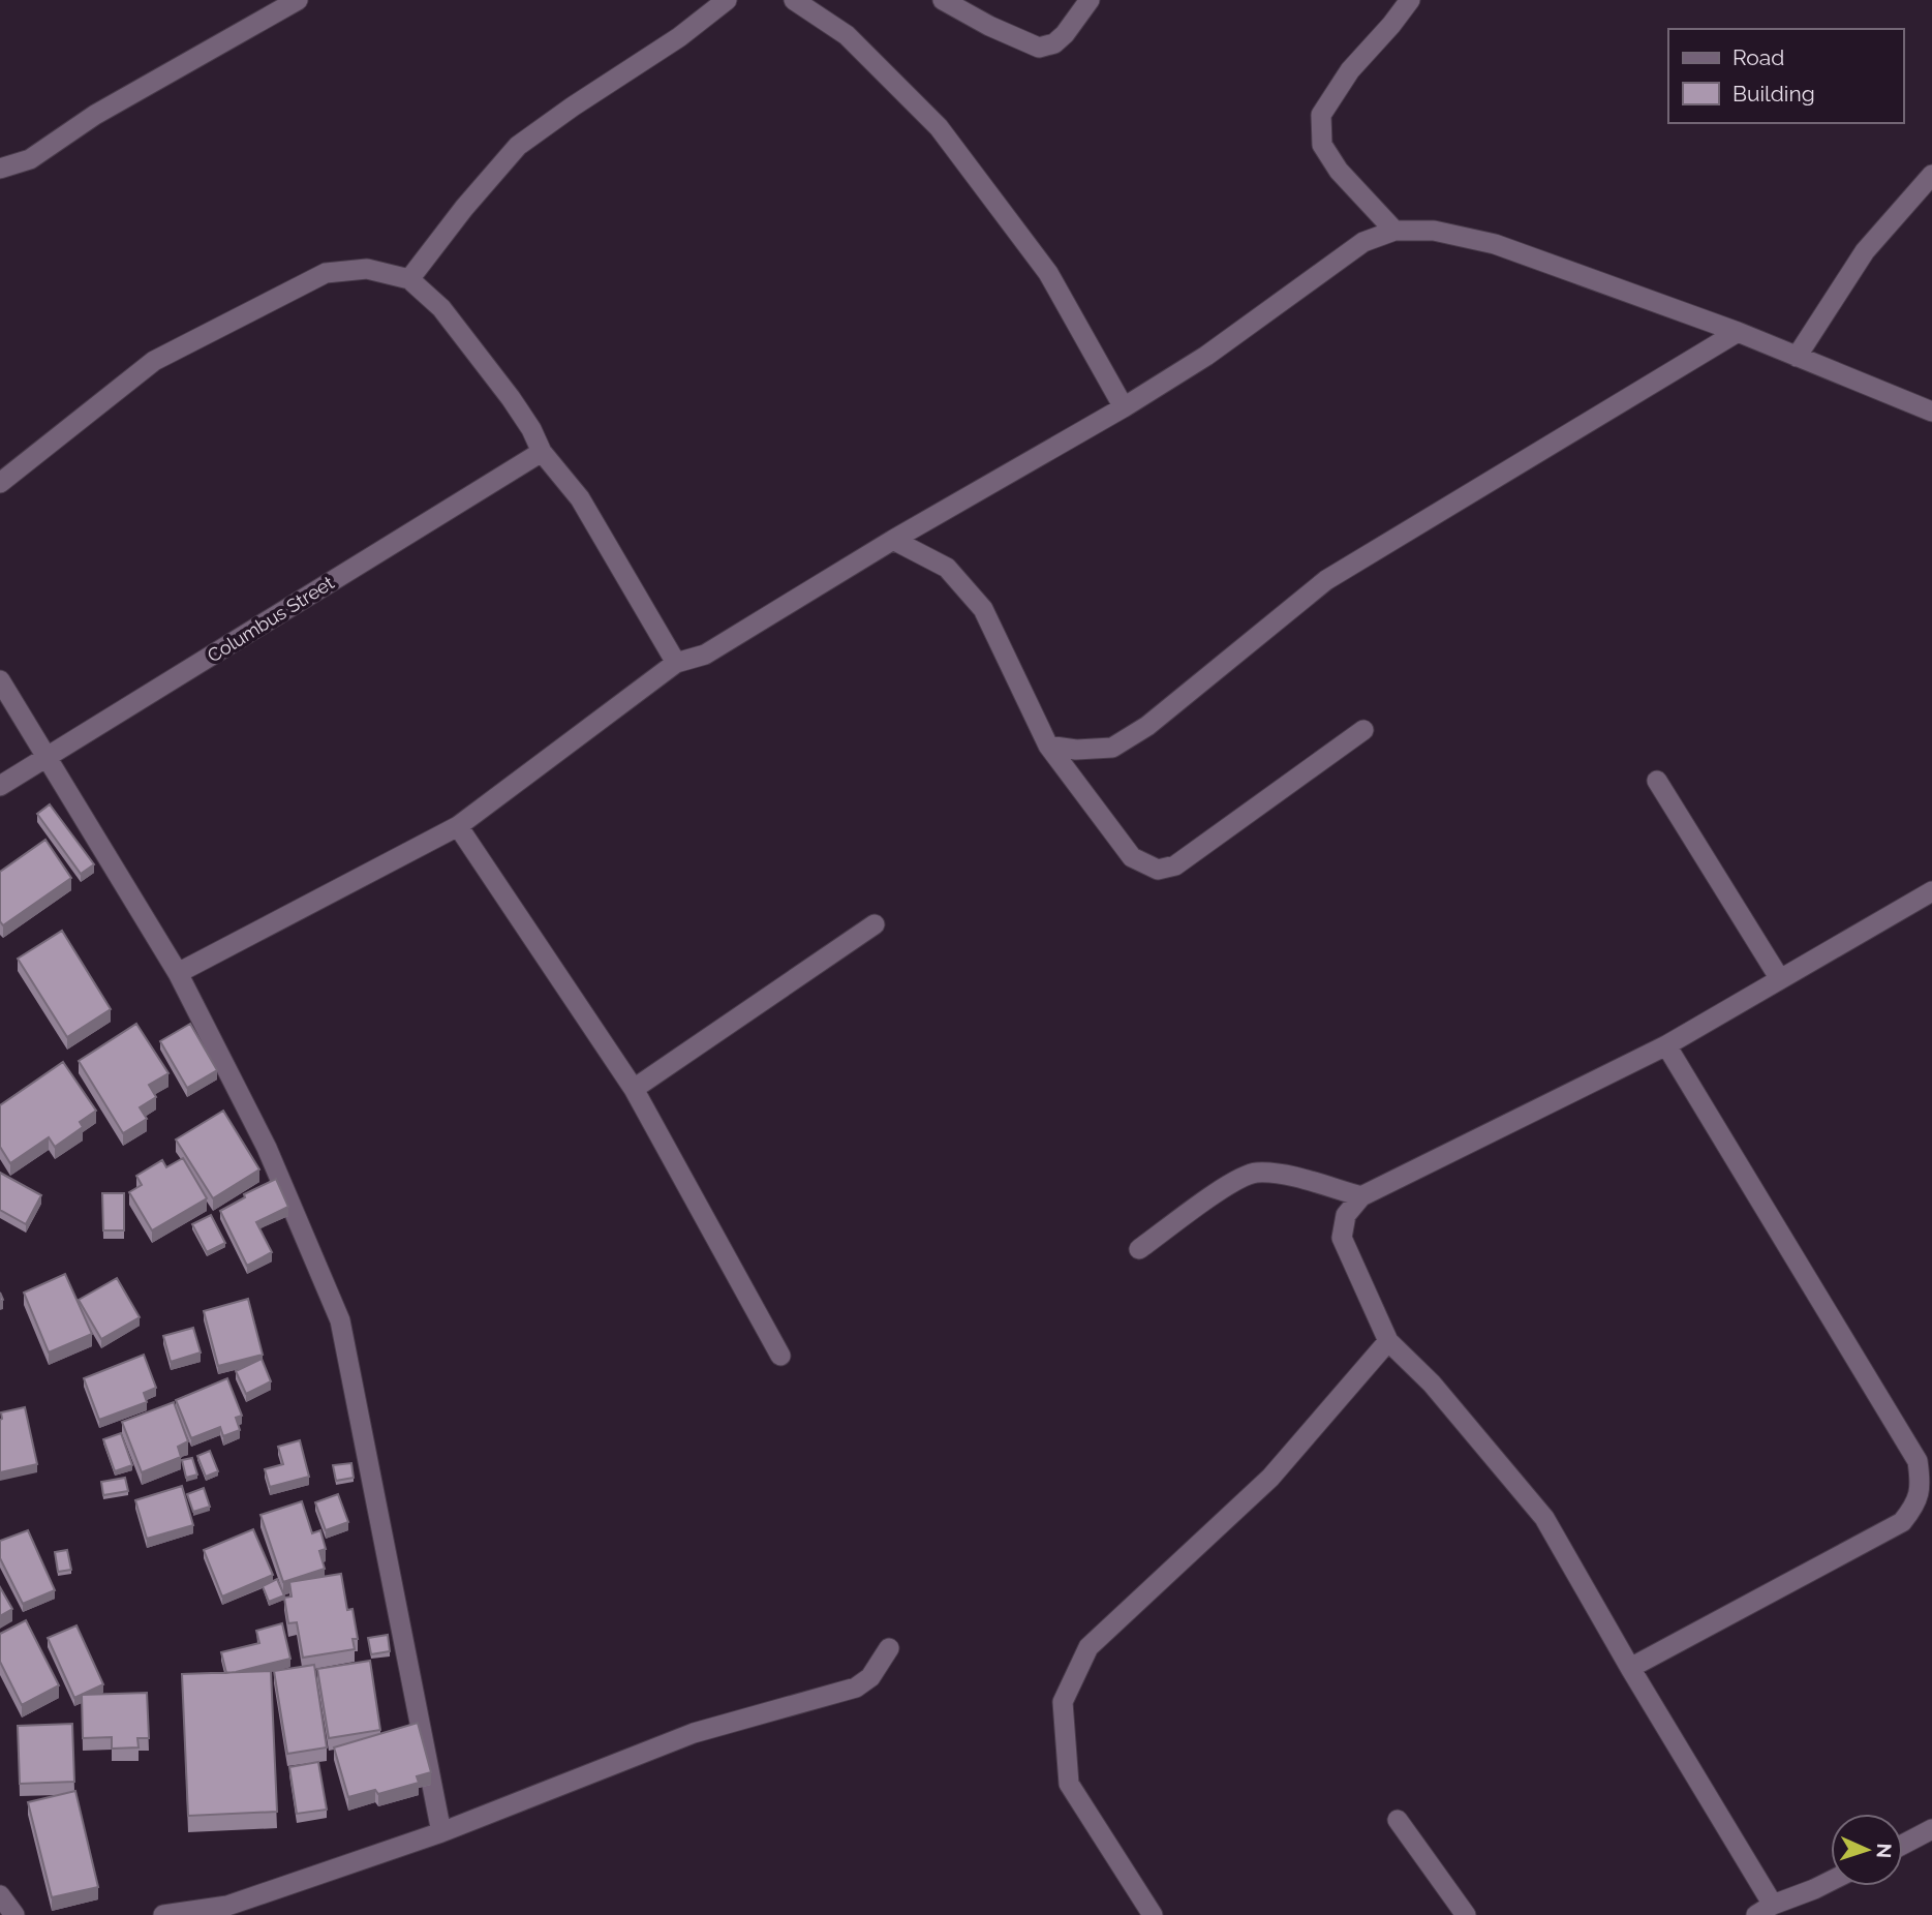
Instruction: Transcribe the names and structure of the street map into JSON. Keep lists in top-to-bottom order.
{
  "streets": {
    "street": ["Columbus Street"]
  },
  "legend": ["Road", "Building"],
  "north": "right"
}
